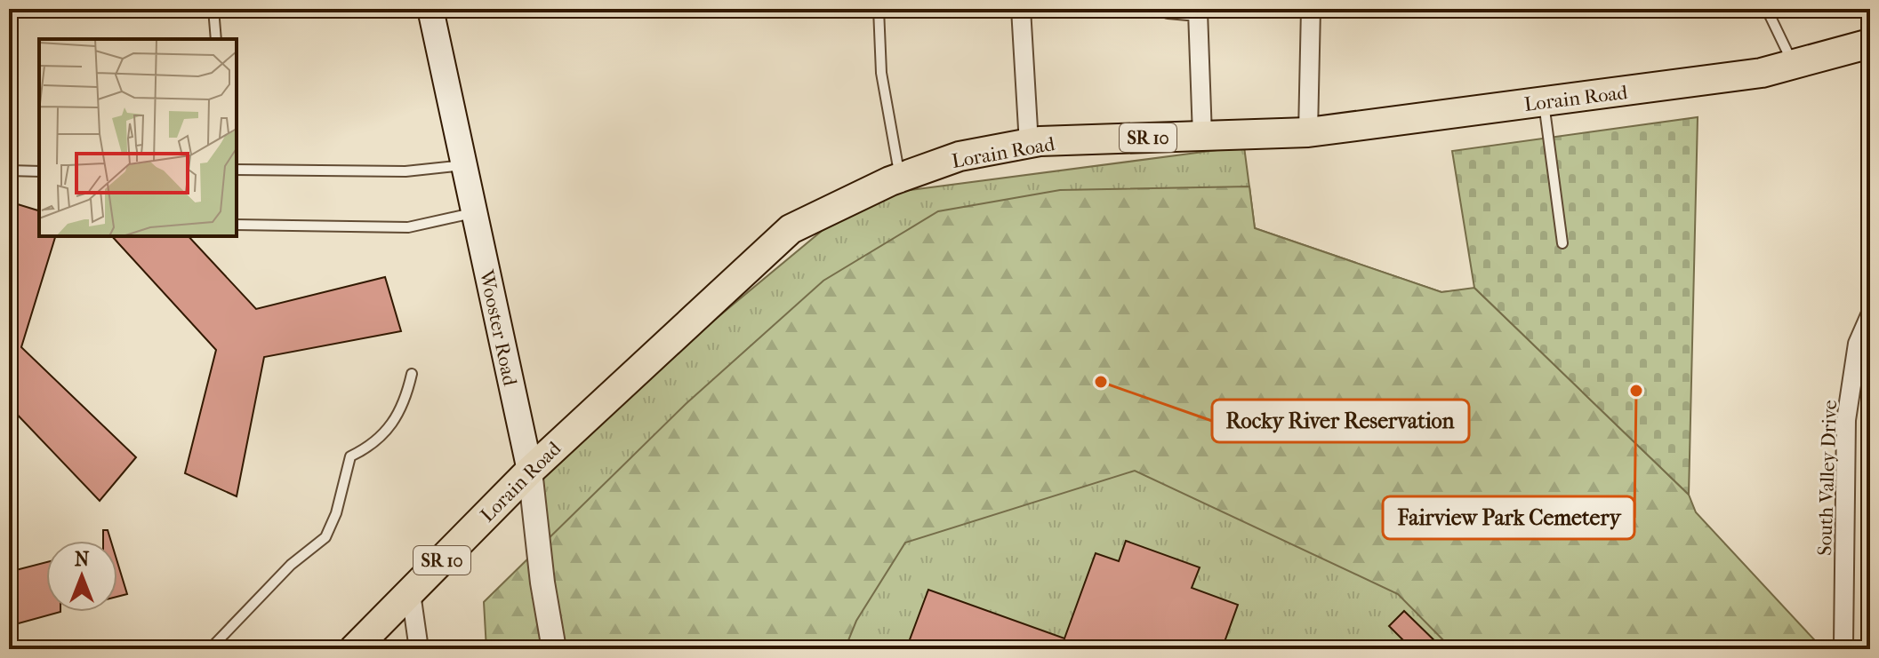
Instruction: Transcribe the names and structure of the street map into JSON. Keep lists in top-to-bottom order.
{
  "streets": {
    "main road": ["Lorain Road", "SR 10", "Wooster Road"],
    "street": ["South Valley Drive"]
  },
  "crossings": [
    ["Lorain Road", "Wooster Road"]
  ],
  "places": ["Rocky River Reservation", "Fairview Park Cemetery"],
  "north": "top"
}
